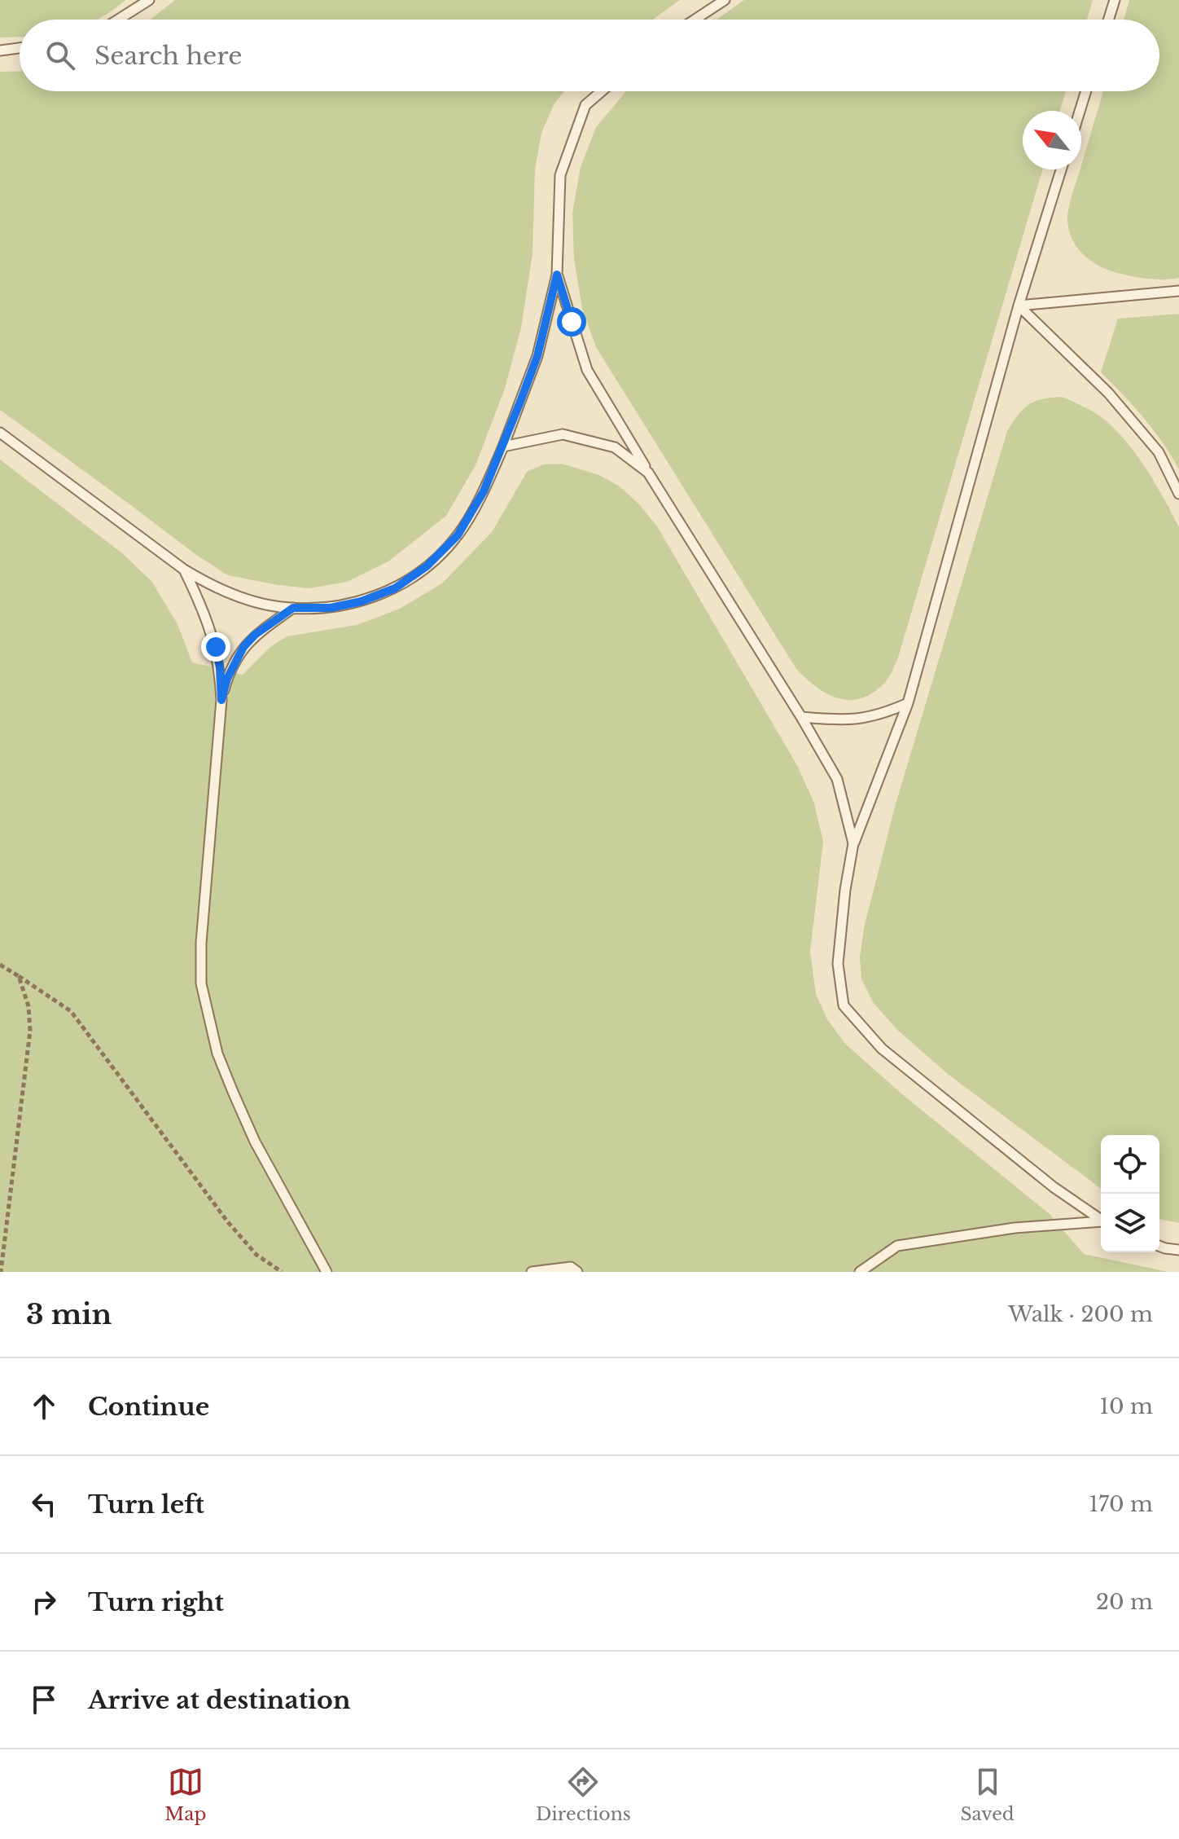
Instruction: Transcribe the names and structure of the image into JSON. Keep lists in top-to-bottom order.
{
  "north": "top left",
  "page": {
    "search": "Search here",
    "heading": ["3 min", "Walk · 200 m"],
    "list": [
      ["Continue", "10 m"],
      ["Turn left", "170 m"],
      ["Turn right", "20 m"],
      "Arrive at destination"
    ],
    "nav": ["Map", "Directions", "Saved"]
  }
}
